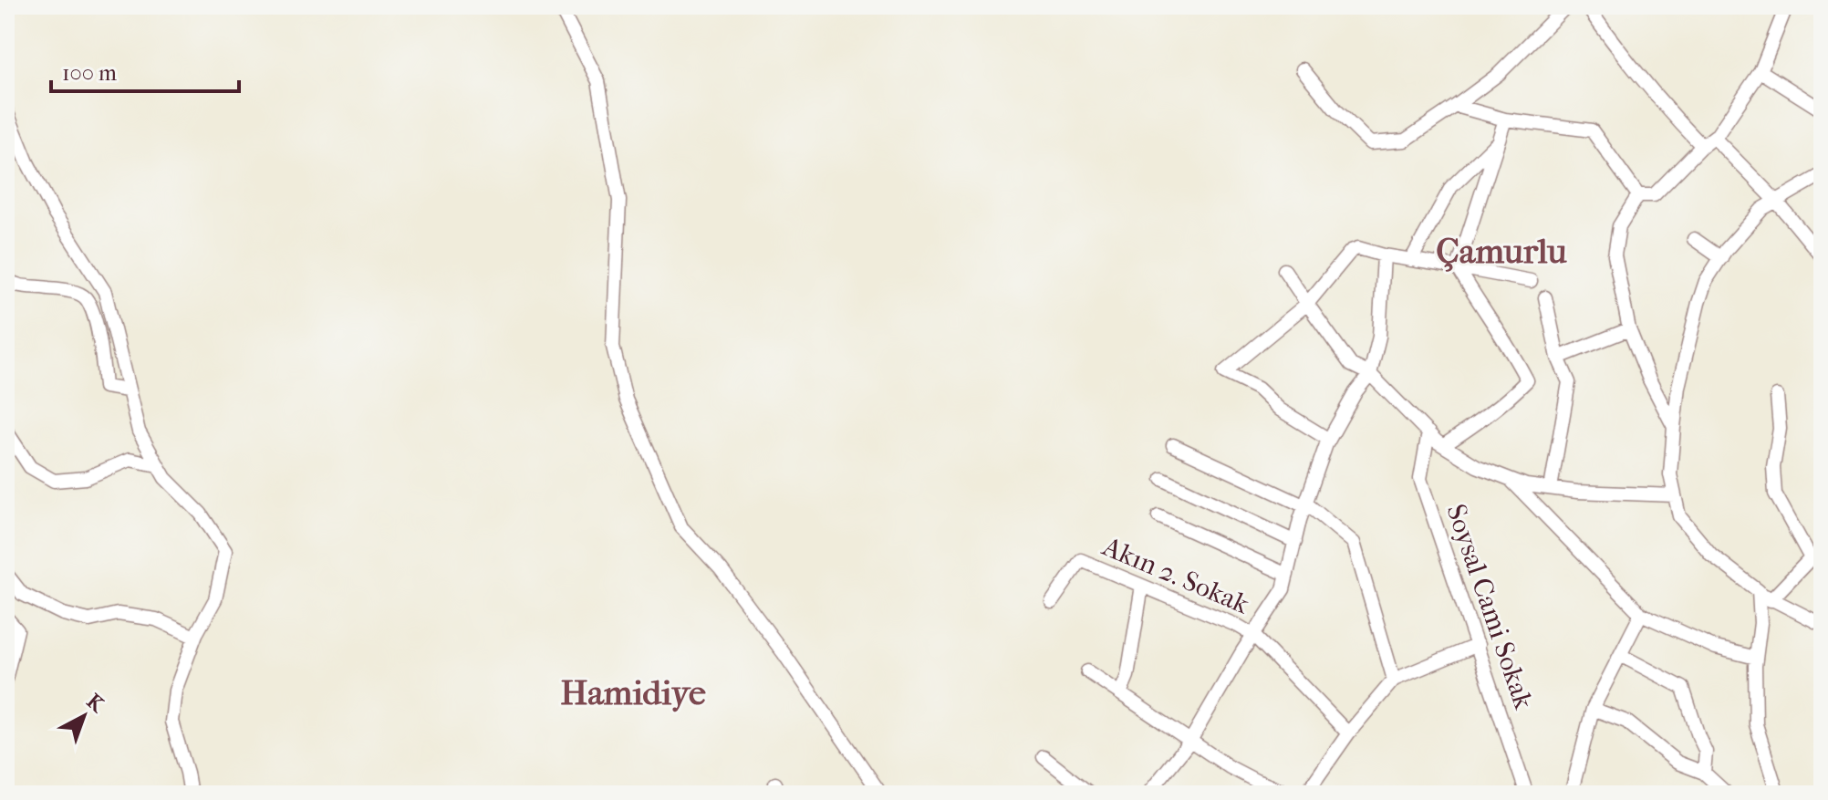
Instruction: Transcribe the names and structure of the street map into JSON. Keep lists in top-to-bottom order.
{
  "streets": {
    "street": ["Akın 2. Sokak", "Soysal Cami Sokak"]
  },
  "districts": ["Çamurlu", "Hamidiye"],
  "scale_bar": "100 m",
  "north": "top right"
}
